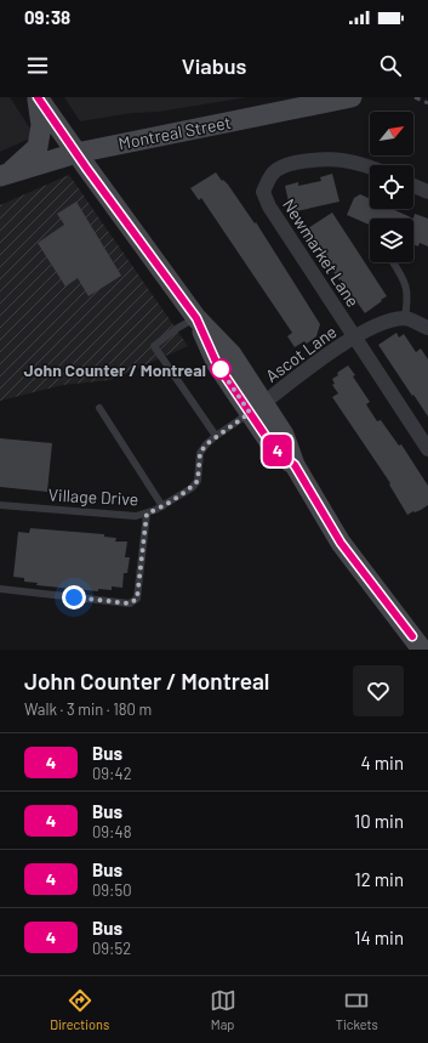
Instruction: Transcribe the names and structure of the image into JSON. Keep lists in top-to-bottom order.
{
  "streets": {
    "main road": ["Montreal Street"],
    "street": ["Newmarket Lane", "Ascot Lane"],
    "lane": ["Village Drive"]
  },
  "crossings": [
    ["Newmarket Lane", "Ascot Lane"],
    ["Ascot Lane", "Village Drive"]
  ],
  "places": ["John Counter / Montreal"],
  "lines": ["bus line 4"],
  "north": "top right",
  "page": {
    "status": "09:38",
    "header": "Viabus",
    "on_map": "4",
    "heading": ["John Counter / Montreal", "Walk · 3 min · 180 m"],
    "list": [
      {
        "mark": "4",
        "name": "Bus",
        "note": "09:42",
        "value": "4 min"
      },
      {
        "mark": "4",
        "name": "Bus",
        "note": "09:48",
        "value": "10 min"
      },
      {
        "mark": "4",
        "name": "Bus",
        "note": "09:50",
        "value": "12 min"
      },
      {
        "mark": "4",
        "name": "Bus",
        "note": "09:52",
        "value": "14 min"
      }
    ],
    "tabs": ["Directions", "Map", "Tickets"]
  }
}
